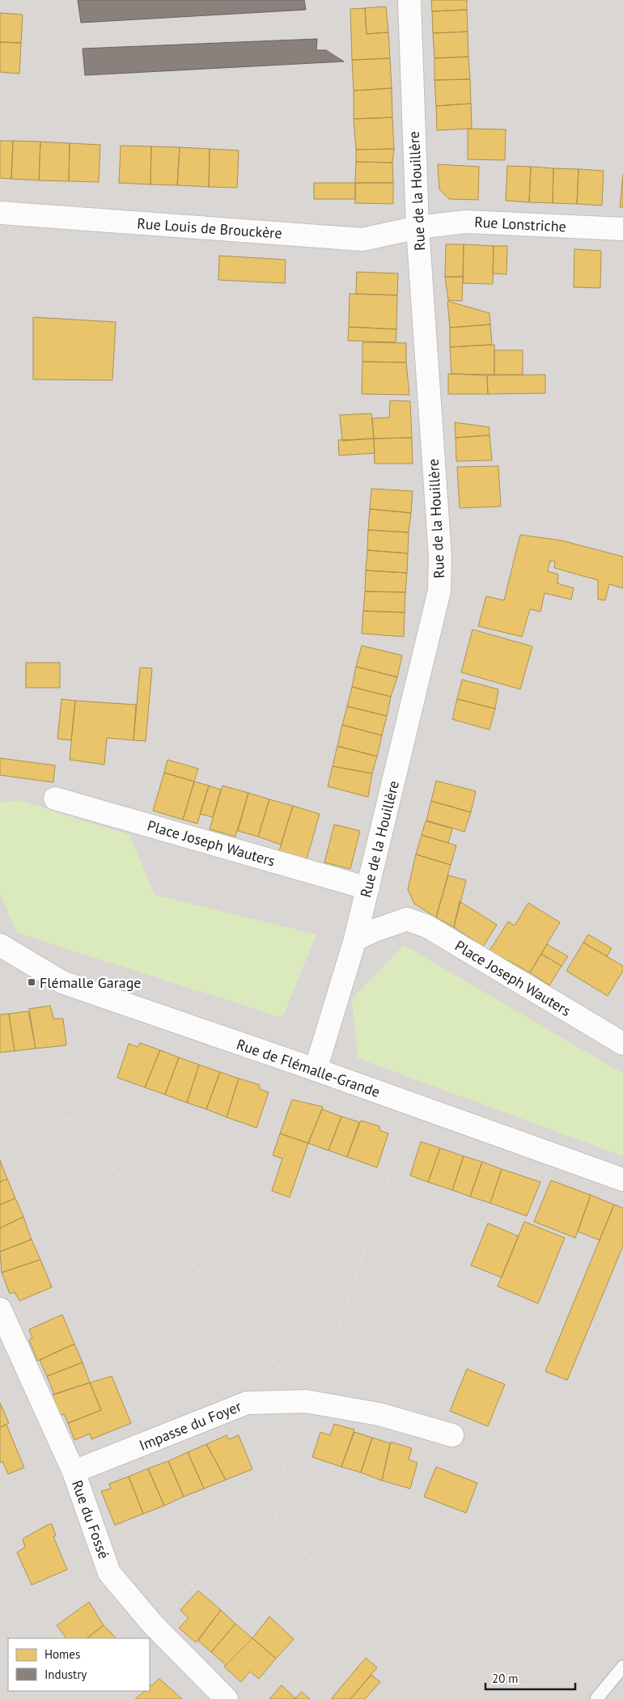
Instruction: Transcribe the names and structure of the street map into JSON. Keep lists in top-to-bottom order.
{
  "streets": {
    "street": [
      "Rue de la Houillère",
      "Rue Lonstriche",
      "Rue Louis de Brouckère",
      "Place Joseph Wauters",
      "Rue de Flémalle-Grande",
      "Impasse du Foyer",
      "Rue du Fossé"
    ]
  },
  "crossings": [
    ["Rue de la Houillère", "Rue Lonstriche"],
    ["Rue de la Houillère", "Rue Louis de Brouckère"],
    ["Rue de la Houillère", "Place Joseph Wauters"],
    ["Rue de la Houillère", "Rue de Flémalle-Grande"],
    ["Rue Lonstriche", "Rue Louis de Brouckère"],
    ["Impasse du Foyer", "Rue du Fossé"]
  ],
  "places": {
    "transit": ["Flémalle Garage"]
  },
  "legend": ["Homes", "Industry"],
  "scale_bar": "20 m"
}
